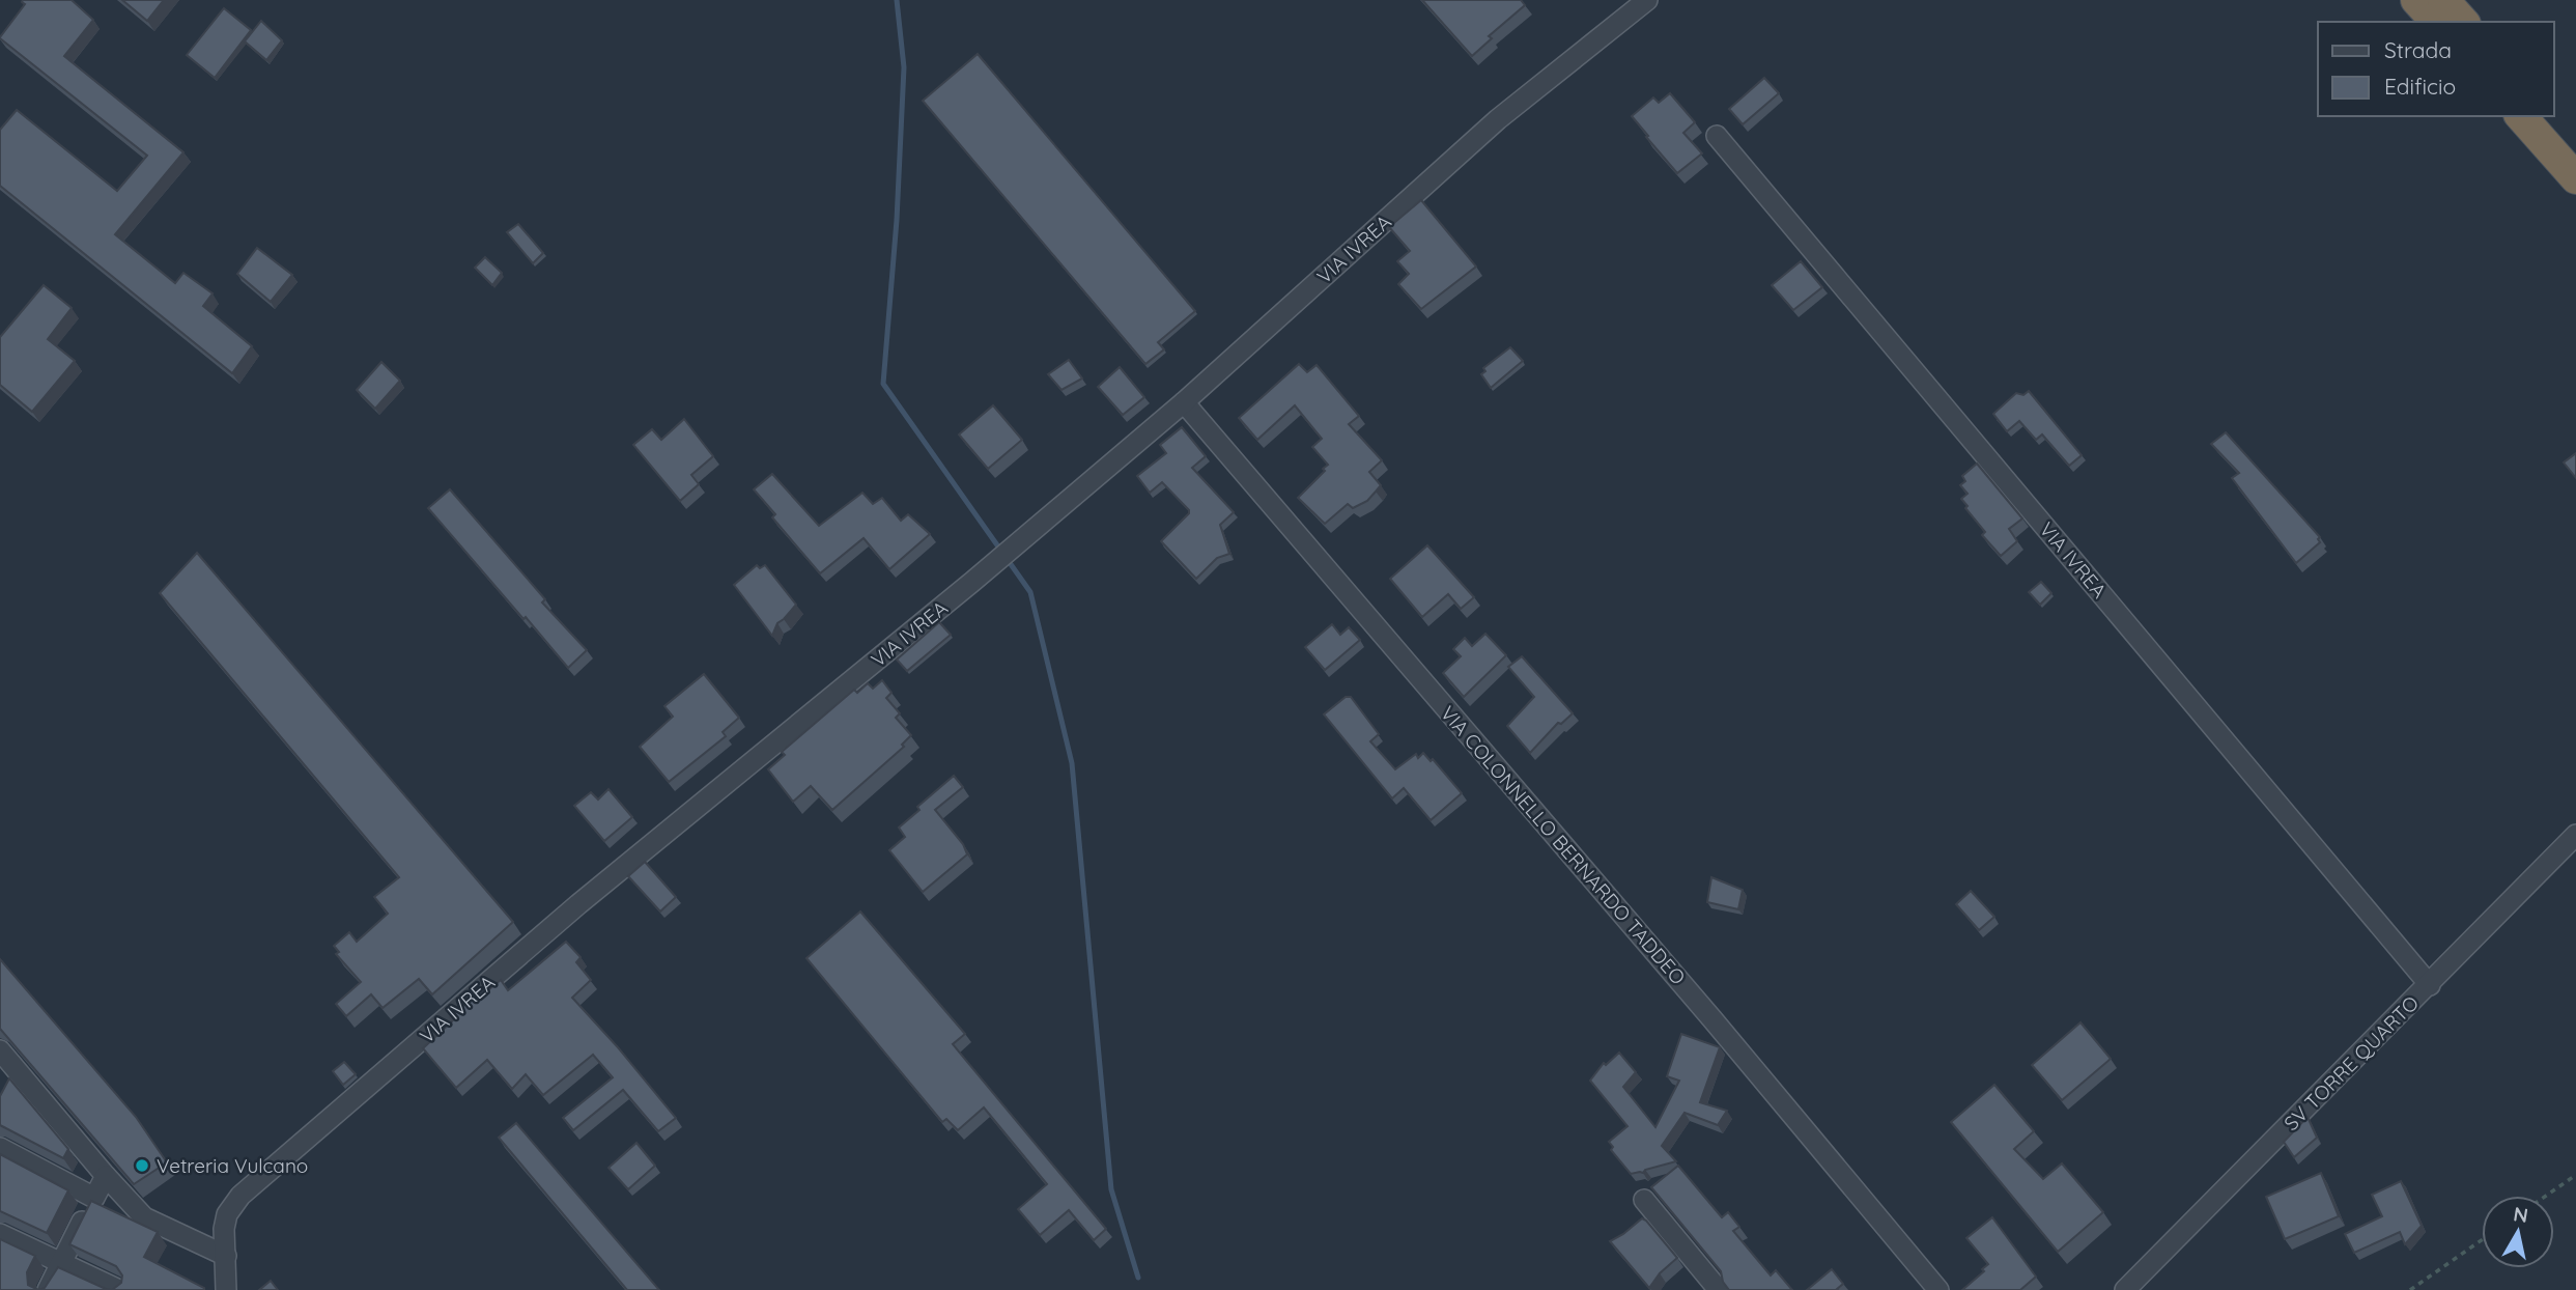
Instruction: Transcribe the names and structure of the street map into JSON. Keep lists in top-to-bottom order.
{
  "streets": {
    "street": ["VIA IVREA", "VIA COLONNELLO BERNARDO TADDEO", "SV TORRE QUARTO"]
  },
  "crossings": [
    ["VIA IVREA", "VIA COLONNELLO BERNARDO TADDEO"],
    ["VIA IVREA", "SV TORRE QUARTO"]
  ],
  "places": ["Vetreria Vulcano"],
  "legend": ["Strada", "Edificio"],
  "north": "top"
}
